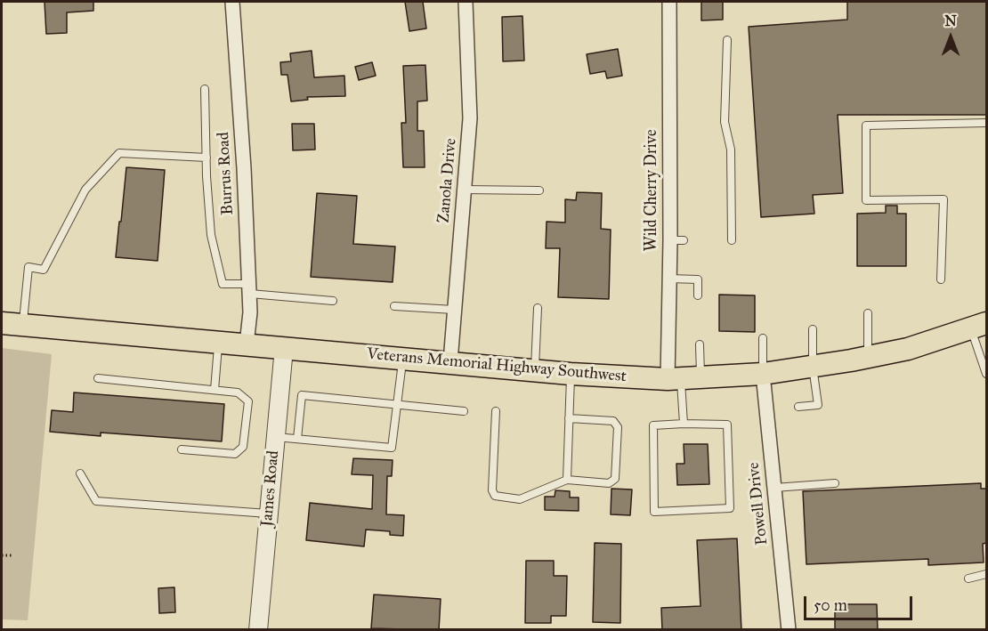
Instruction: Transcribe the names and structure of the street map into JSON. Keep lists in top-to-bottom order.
{
  "streets": {
    "main road": ["Veterans Memorial Highway Southwest"],
    "street": [
      "Burrus Road",
      "Zanola Drive",
      "Wild Cherry Drive",
      "James Road",
      "Powell Drive"
    ]
  },
  "crossings": [
    ["Burrus Road", "Veterans Memorial Highway Southwest"],
    ["Zanola Drive", "Veterans Memorial Highway Southwest"],
    ["Wild Cherry Drive", "Veterans Memorial Highway Southwest"],
    ["Veterans Memorial Highway Southwest", "James Road"],
    ["Veterans Memorial Highway Southwest", "Powell Drive"]
  ],
  "scale_bar": "50 m",
  "north": "top"
}
